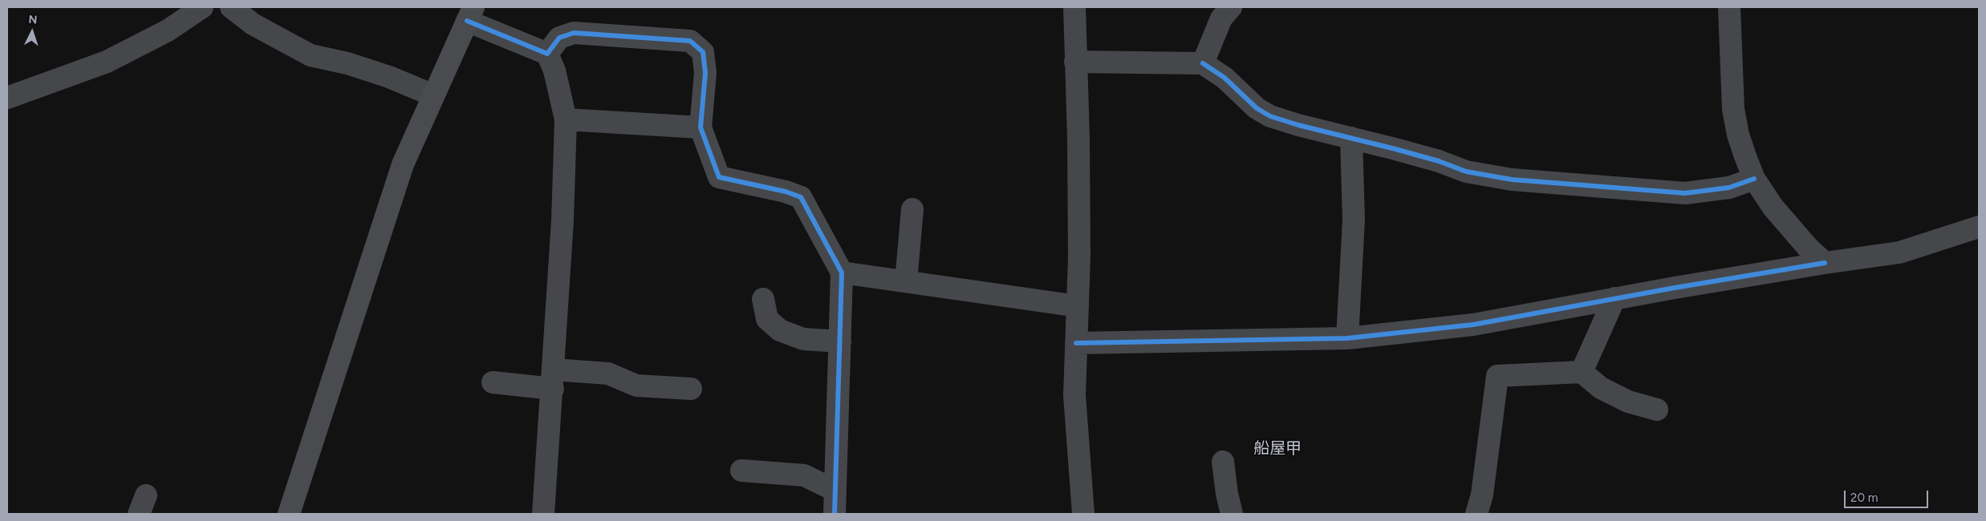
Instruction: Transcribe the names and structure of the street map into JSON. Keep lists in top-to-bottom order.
{
  "districts": ["船屋甲"],
  "scale_bar": "20 m",
  "north": "top"
}
